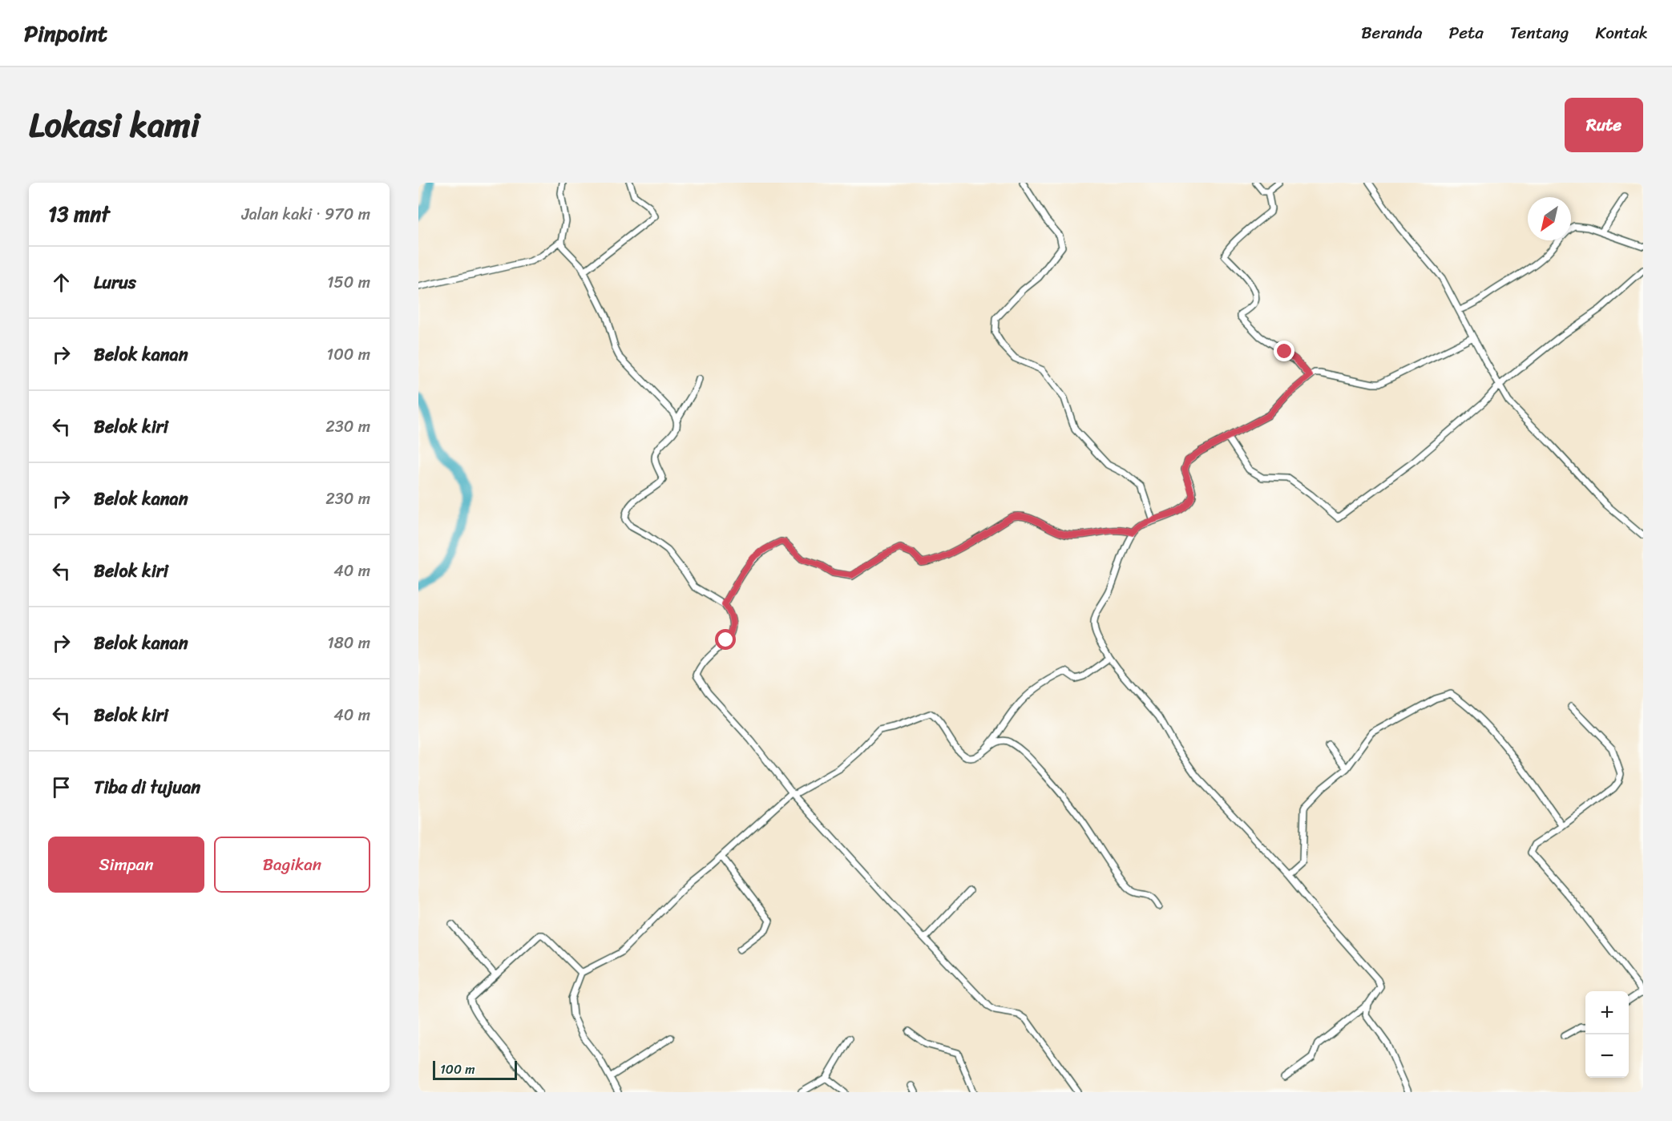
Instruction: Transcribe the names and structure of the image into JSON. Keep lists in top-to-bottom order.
{
  "scale_bar": "100 m",
  "north": "bottom left",
  "page": {
    "header": "Pinpoint",
    "nav": [
      "Beranda",
      "Peta",
      "Tentang",
      "Kontak"
    ],
    "title": "Lokasi kami",
    "buttons": [
      "Rute",
      ["Simpan", "Bagikan"]
    ],
    "heading": ["13 mnt", "Jalan kaki · 970 m"],
    "list": [
      ["Lurus", "150 m"],
      ["Belok kanan", "100 m"],
      ["Belok kiri", "230 m"],
      ["Belok kanan", "230 m"],
      ["Belok kiri", "40 m"],
      ["Belok kanan", "180 m"],
      ["Belok kiri", "40 m"],
      "Tiba di tujuan"
    ],
    "map_buttons": ["+", "−"],
    "scale": "100 m"
  }
}
